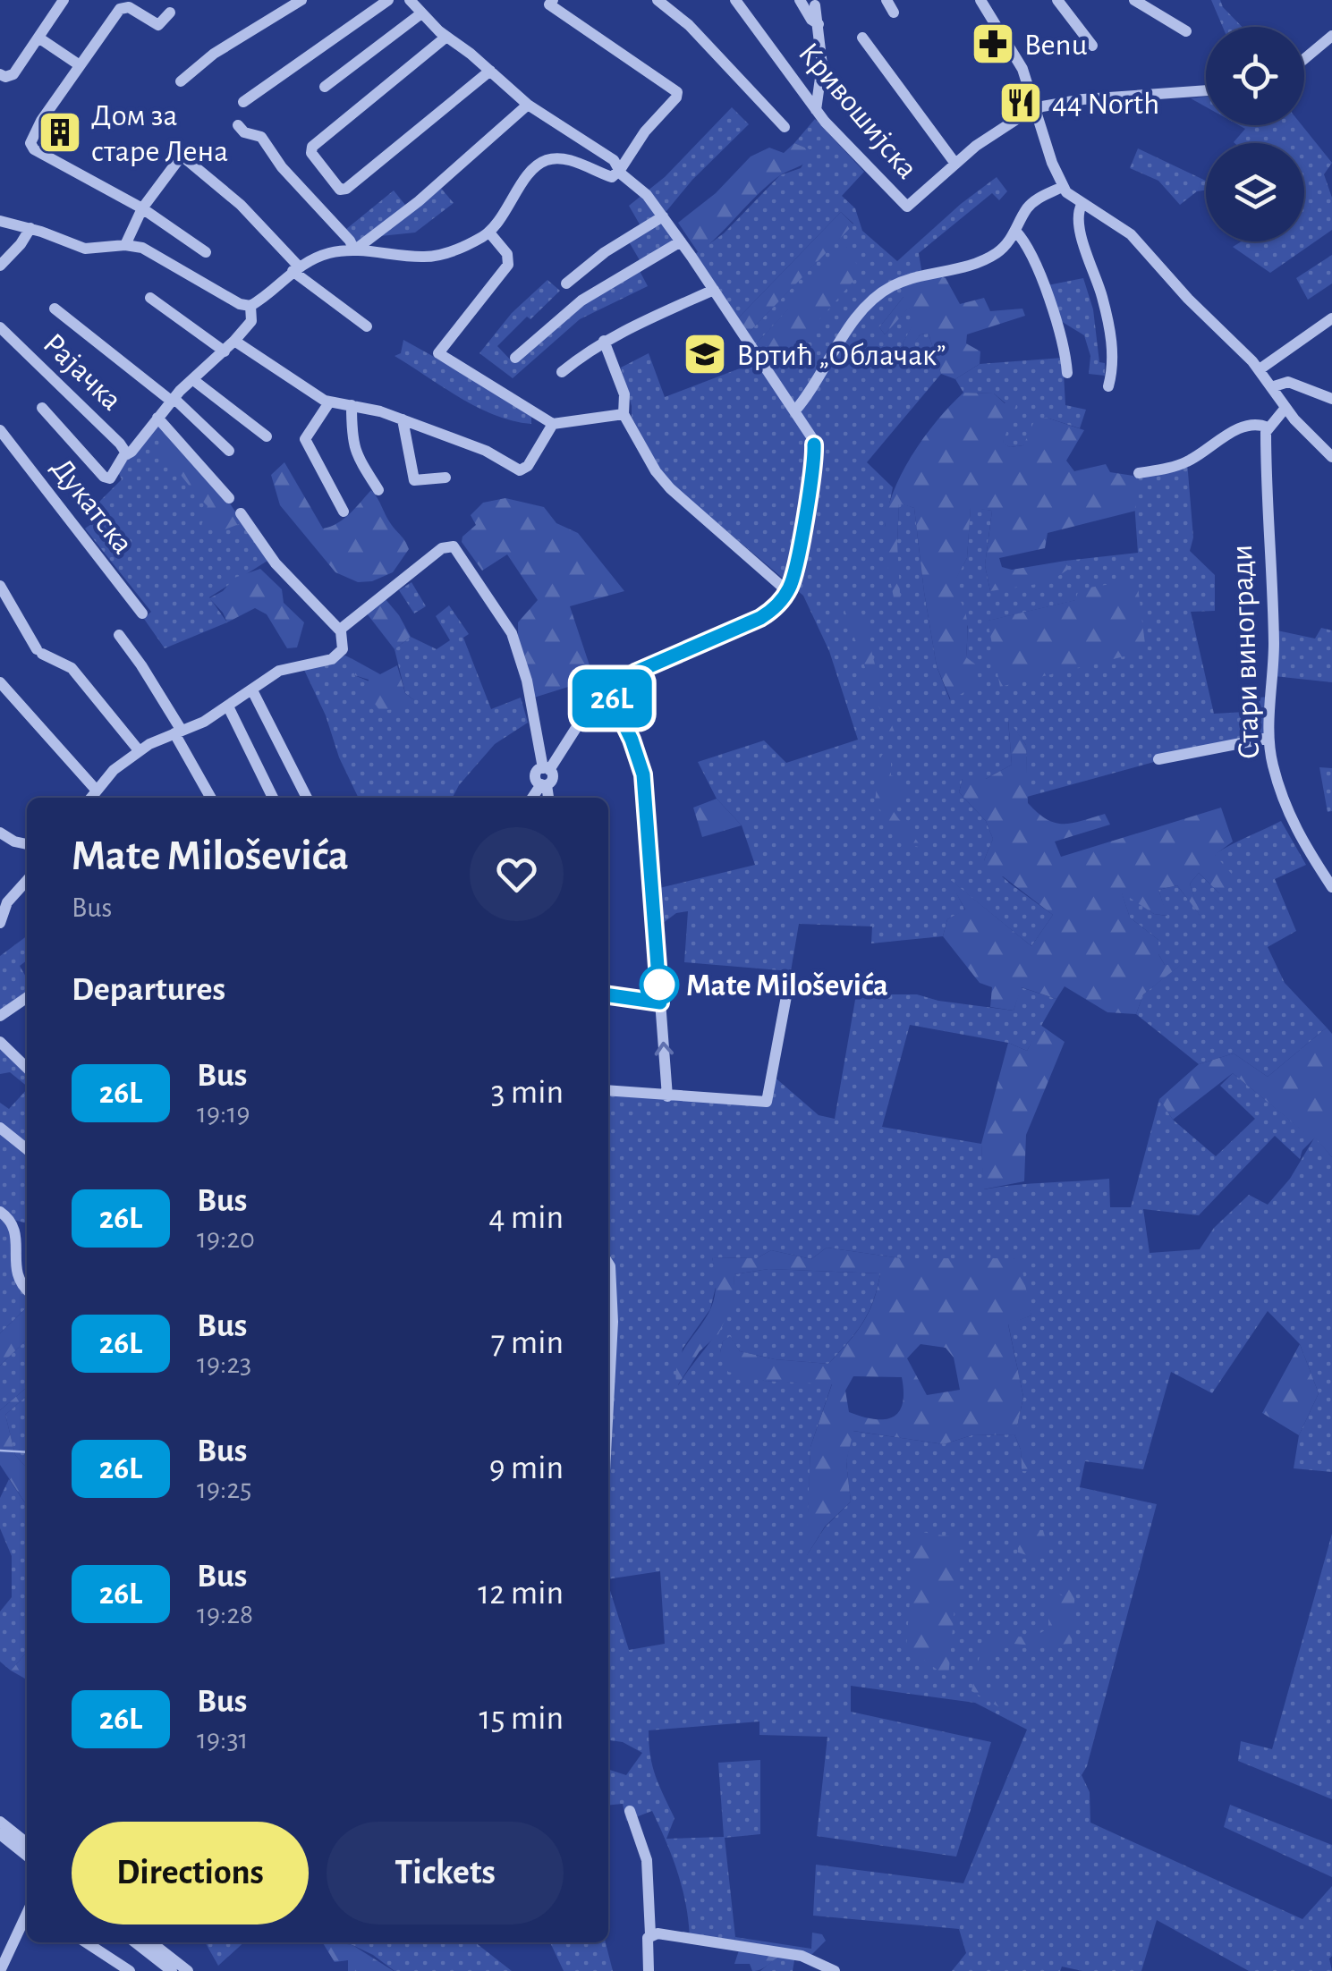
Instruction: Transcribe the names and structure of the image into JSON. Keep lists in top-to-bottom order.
{
  "streets": {
    "street": [
      "Кривошијска",
      "Рајачка",
      "Дукатска",
      "Стари виногради"
    ]
  },
  "places": {
    "pharmacy": ["Benu"],
    "restaurant": ["44 North"],
    "building": ["Дом за старе Лена"],
    "school or university": ["Вртић „Облачак”"],
    "other": ["Mate Miloševića"]
  },
  "lines": ["bus line 26L"],
  "page": {
    "on_map": "26L",
    "heading": [
      ["Mate Miloševića", "Bus"],
      "Departures"
    ],
    "list": [
      {
        "mark": "26L",
        "name": "Bus",
        "note": "19:19",
        "value": "3 min"
      },
      {
        "mark": "26L",
        "name": "Bus",
        "note": "19:20",
        "value": "4 min"
      },
      {
        "mark": "26L",
        "name": "Bus",
        "note": "19:23",
        "value": "7 min"
      },
      {
        "mark": "26L",
        "name": "Bus",
        "note": "19:25",
        "value": "9 min"
      },
      {
        "mark": "26L",
        "name": "Bus",
        "note": "19:28",
        "value": "12 min"
      },
      {
        "mark": "26L",
        "name": "Bus",
        "note": "19:31",
        "value": "15 min"
      }
    ],
    "buttons": ["Directions", "Tickets"]
  }
}
